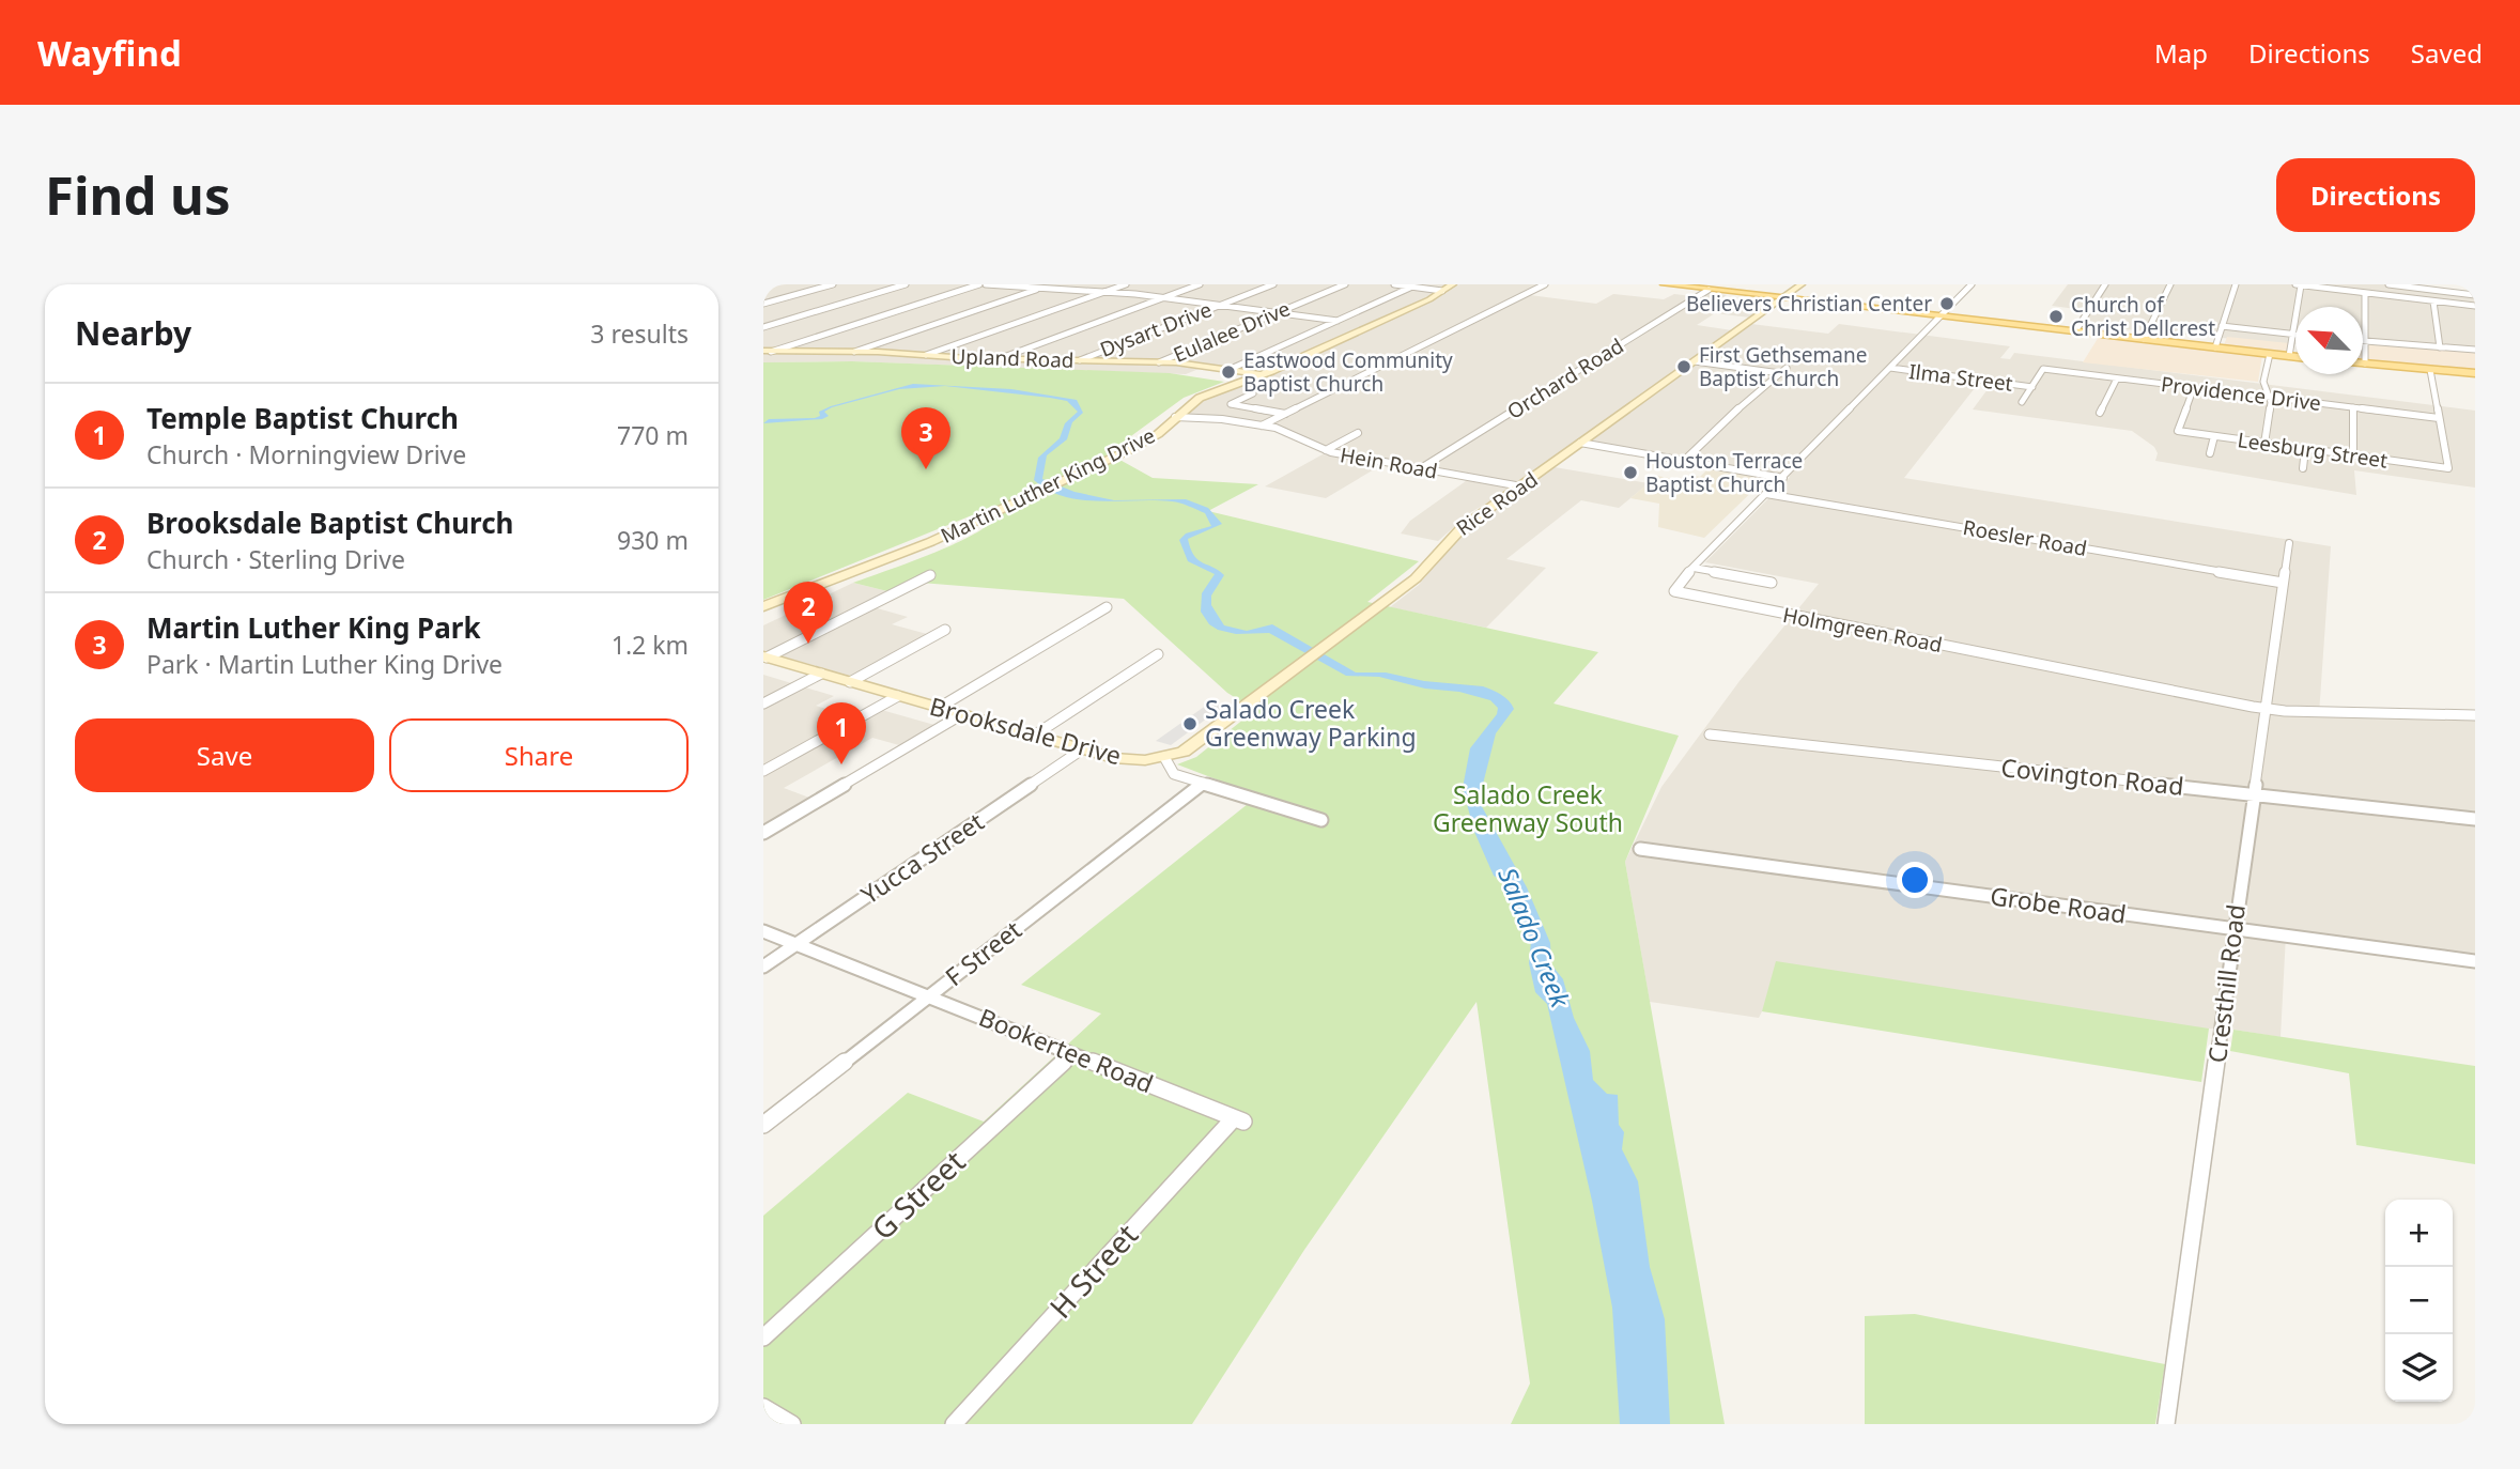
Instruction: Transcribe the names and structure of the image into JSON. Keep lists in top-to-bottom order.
{
  "streets": {
    "street": [
      "Dysart Drive",
      "Eulalee Drive",
      "Upland Road",
      "Ilma Street",
      "Orchard Road",
      "Providence Drive",
      "Leesburg Street",
      "Hein Road",
      "Martin Luther King Drive",
      "Rice Road",
      "Roesler Road",
      "Holmgreen Road",
      "Brooksdale Drive",
      "Covington Road",
      "Yucca Street",
      "Grobe Road",
      "F Street",
      "Cresthill Road",
      "Bookertee Road",
      "G Street",
      "H Street"
    ]
  },
  "crossings": [
    ["Dysart Drive", "Upland Road"],
    ["Eulalee Drive", "Upland Road"],
    ["Upland Road", "Martin Luther King Drive"],
    ["Ilma Street", "Providence Drive"],
    ["Ilma Street", "Holmgreen Road"],
    ["Orchard Road", "Hein Road"],
    ["Providence Drive", "Leesburg Street"],
    ["Hein Road", "Martin Luther King Drive"],
    ["Hein Road", "Rice Road"],
    ["Rice Road", "Brooksdale Drive"],
    ["Roesler Road", "Holmgreen Road"],
    ["Roesler Road", "Cresthill Road"],
    ["Holmgreen Road", "Cresthill Road"],
    ["Brooksdale Drive", "Yucca Street"],
    ["Covington Road", "Cresthill Road"],
    ["Yucca Street", "Bookertee Road"],
    ["Grobe Road", "Cresthill Road"],
    ["F Street", "Bookertee Road"],
    ["Bookertee Road", "G Street"],
    ["Bookertee Road", "H Street"]
  ],
  "water": ["Salado Creek"],
  "parks": ["Salado Creek Greenway South"],
  "places": [
    "Believers Christian Center",
    "Church of Christ Dellcrest",
    "First Gethsemane Baptist Church",
    "Eastwood Community Baptist Church",
    "Houston Terrace Baptist Church",
    "Salado Creek Greenway Parking"
  ],
  "north": "top left",
  "page": {
    "header": "Wayfind",
    "nav": ["Map", "Directions", "Saved"],
    "buttons": [
      "Directions",
      ["Save", "Share"]
    ],
    "title": "Find us",
    "heading": ["Nearby", "3 results"],
    "list": [
      {
        "mark": "1",
        "name": "Temple Baptist Church",
        "note": "Church · Morningview Drive",
        "value": "770 m"
      },
      {
        "mark": "2",
        "name": "Brooksdale Baptist Church",
        "note": "Church · Sterling Drive",
        "value": "930 m"
      },
      {
        "mark": "3",
        "name": "Martin Luther King Park",
        "note": "Park · Martin Luther King Drive",
        "value": "1.2 km"
      }
    ],
    "pins": ["3", "2", "1"],
    "map_buttons": ["+", "−"]
  }
}
